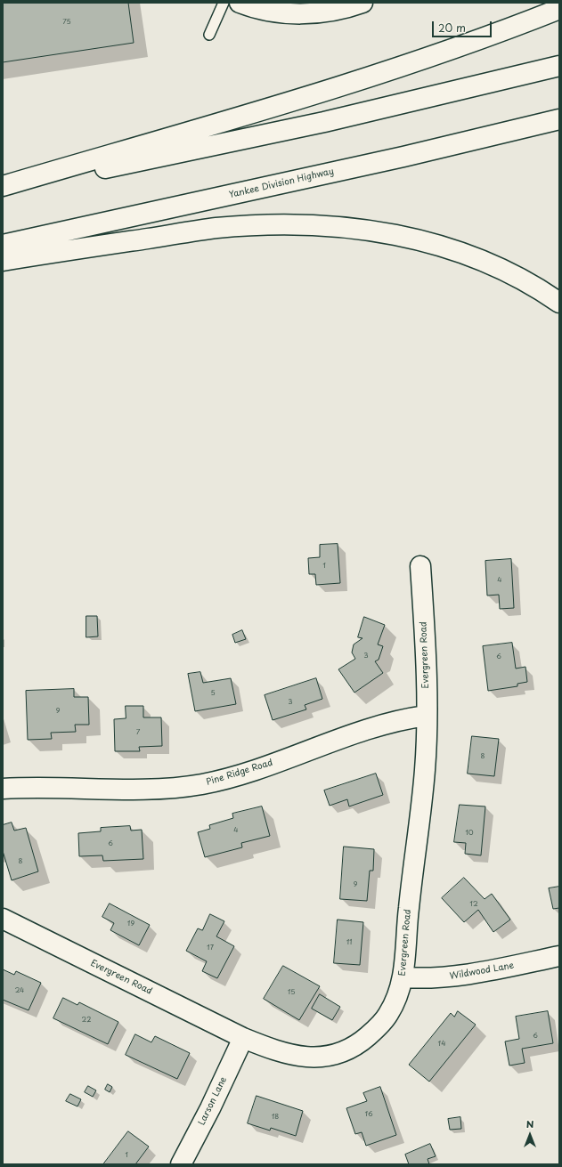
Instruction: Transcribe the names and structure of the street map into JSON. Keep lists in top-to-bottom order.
{
  "streets": {
    "main road": [
      "Yankee Division Highway",
      "Evergreen Road",
      "Pine Ridge Road",
      "Wildwood Lane",
      "Larson Lane"
    ]
  },
  "crossings": [
    ["Evergreen Road", "Pine Ridge Road"],
    ["Evergreen Road", "Wildwood Lane"],
    ["Evergreen Road", "Larson Lane"]
  ],
  "house_numbers": [
    "75",
    "1",
    "4",
    "3",
    "6",
    "5",
    "3",
    "9",
    "7",
    "8",
    "4",
    "10",
    "6",
    "8",
    "9",
    "12",
    "19",
    "11",
    "17",
    "24",
    "15",
    "22",
    "6",
    "14",
    "16",
    "18",
    "1"
  ],
  "scale_bar": "20 m",
  "north": "top"
}
